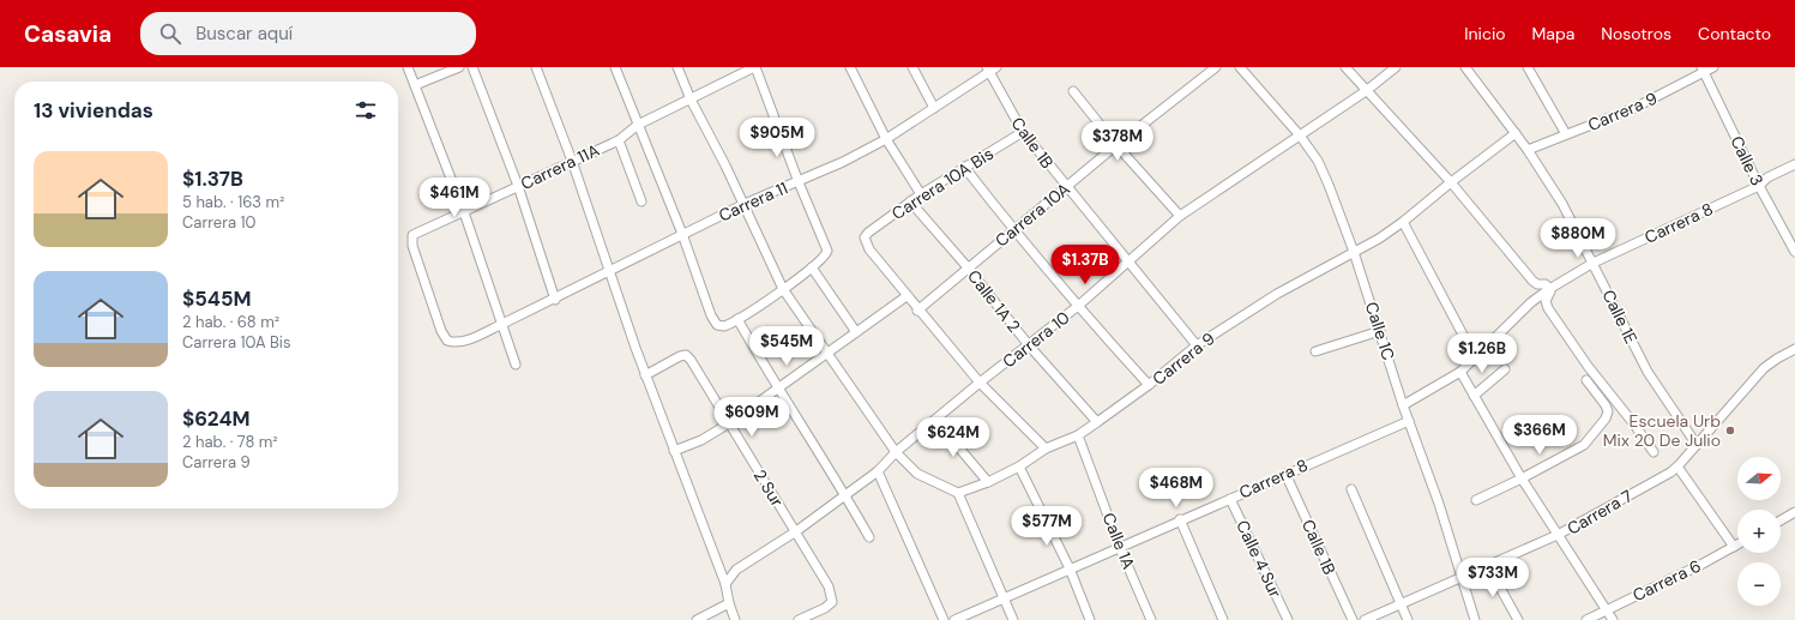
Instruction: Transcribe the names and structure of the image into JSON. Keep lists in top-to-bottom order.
{
  "streets": {
    "street": [
      "Carrera 9",
      "Calle 1B",
      "Calle 3",
      "Carrera 11A",
      "Carrera 10A Bis",
      "Carrera 11",
      "Carrera 10A",
      "Carrera 8",
      "Calle 1A 2",
      "Calle 1E",
      "Calle 1C",
      "Carrera 10",
      "2 Sur",
      "Carrera 7",
      "Calle 1A",
      "Calle 4 Sur",
      "Carrera 6"
    ]
  },
  "crossings": [
    ["Carrera 9", "Calle 1B"],
    ["Carrera 9", "Calle 3"],
    ["Carrera 9", "Calle 1A 2"],
    ["Carrera 9", "Calle 1E"],
    ["Carrera 9", "Calle 1C"],
    ["Carrera 9", "Calle 1A"],
    ["Calle 1B", "Carrera 10A Bis"],
    ["Calle 1B", "Carrera 11"],
    ["Calle 1B", "Carrera 10A"],
    ["Calle 1B", "Carrera 8"],
    ["Calle 1B", "Carrera 10"],
    ["Calle 3", "Carrera 8"],
    ["Carrera 11A", "Carrera 11"],
    ["Carrera 10A Bis", "Calle 1A 2"],
    ["Carrera 10A", "Calle 1A 2"],
    ["Carrera 8", "Calle 1E"],
    ["Carrera 8", "Calle 1C"],
    ["Carrera 8", "Calle 1A"],
    ["Carrera 8", "Calle 4 Sur"],
    ["Calle 1A 2", "Carrera 10"],
    ["Calle 1E", "Carrera 7"],
    ["Calle 1C", "Carrera 10"],
    ["Calle 1C", "Carrera 7"],
    ["Carrera 10", "2 Sur"]
  ],
  "places": ["Escuela Urb Mix 20 De Julio"],
  "north": "right",
  "page": {
    "header": "Casavia",
    "search": "Buscar aquí",
    "nav": [
      "Inicio",
      "Mapa",
      "Nosotros",
      "Contacto"
    ],
    "heading": "13 viviendas",
    "price": [
      "$905M",
      "$378M",
      "$461M",
      "$880M",
      "$1.37B",
      "$545M",
      "$1.26B",
      "$609M",
      "$366M",
      "$624M",
      "$468M",
      "$577M",
      "$733M"
    ],
    "list": [
      {
        "name": "$1.37B",
        "note": "5 hab. · 163 m² · Carrera 10"
      },
      {
        "name": "$545M",
        "note": "2 hab. · 68 m² · Carrera 10A Bis"
      },
      {
        "name": "$624M",
        "note": "2 hab. · 78 m² · Carrera 9"
      }
    ],
    "map_buttons": ["+", "−"]
  }
}
